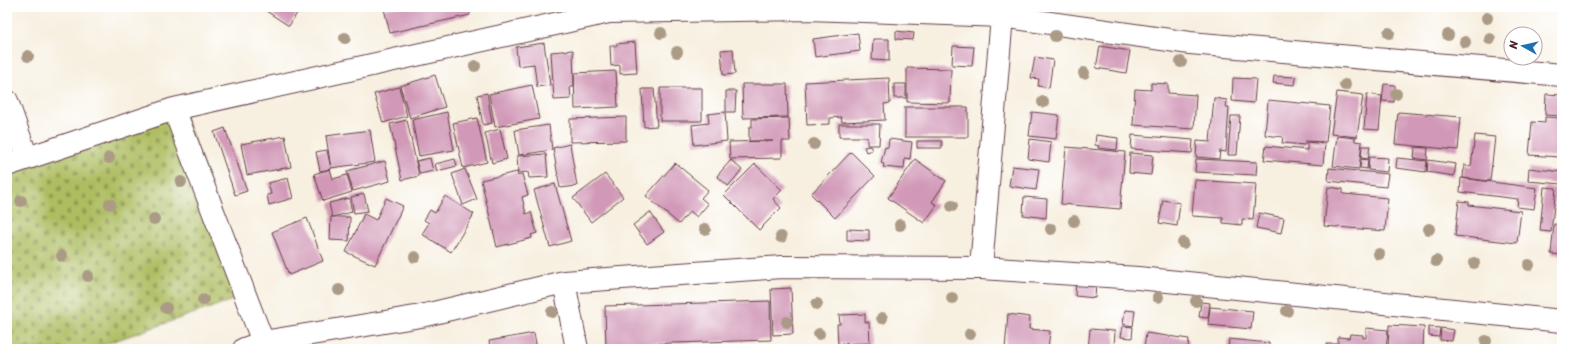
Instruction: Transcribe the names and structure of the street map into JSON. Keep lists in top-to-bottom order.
{
  "north": "left"
}
